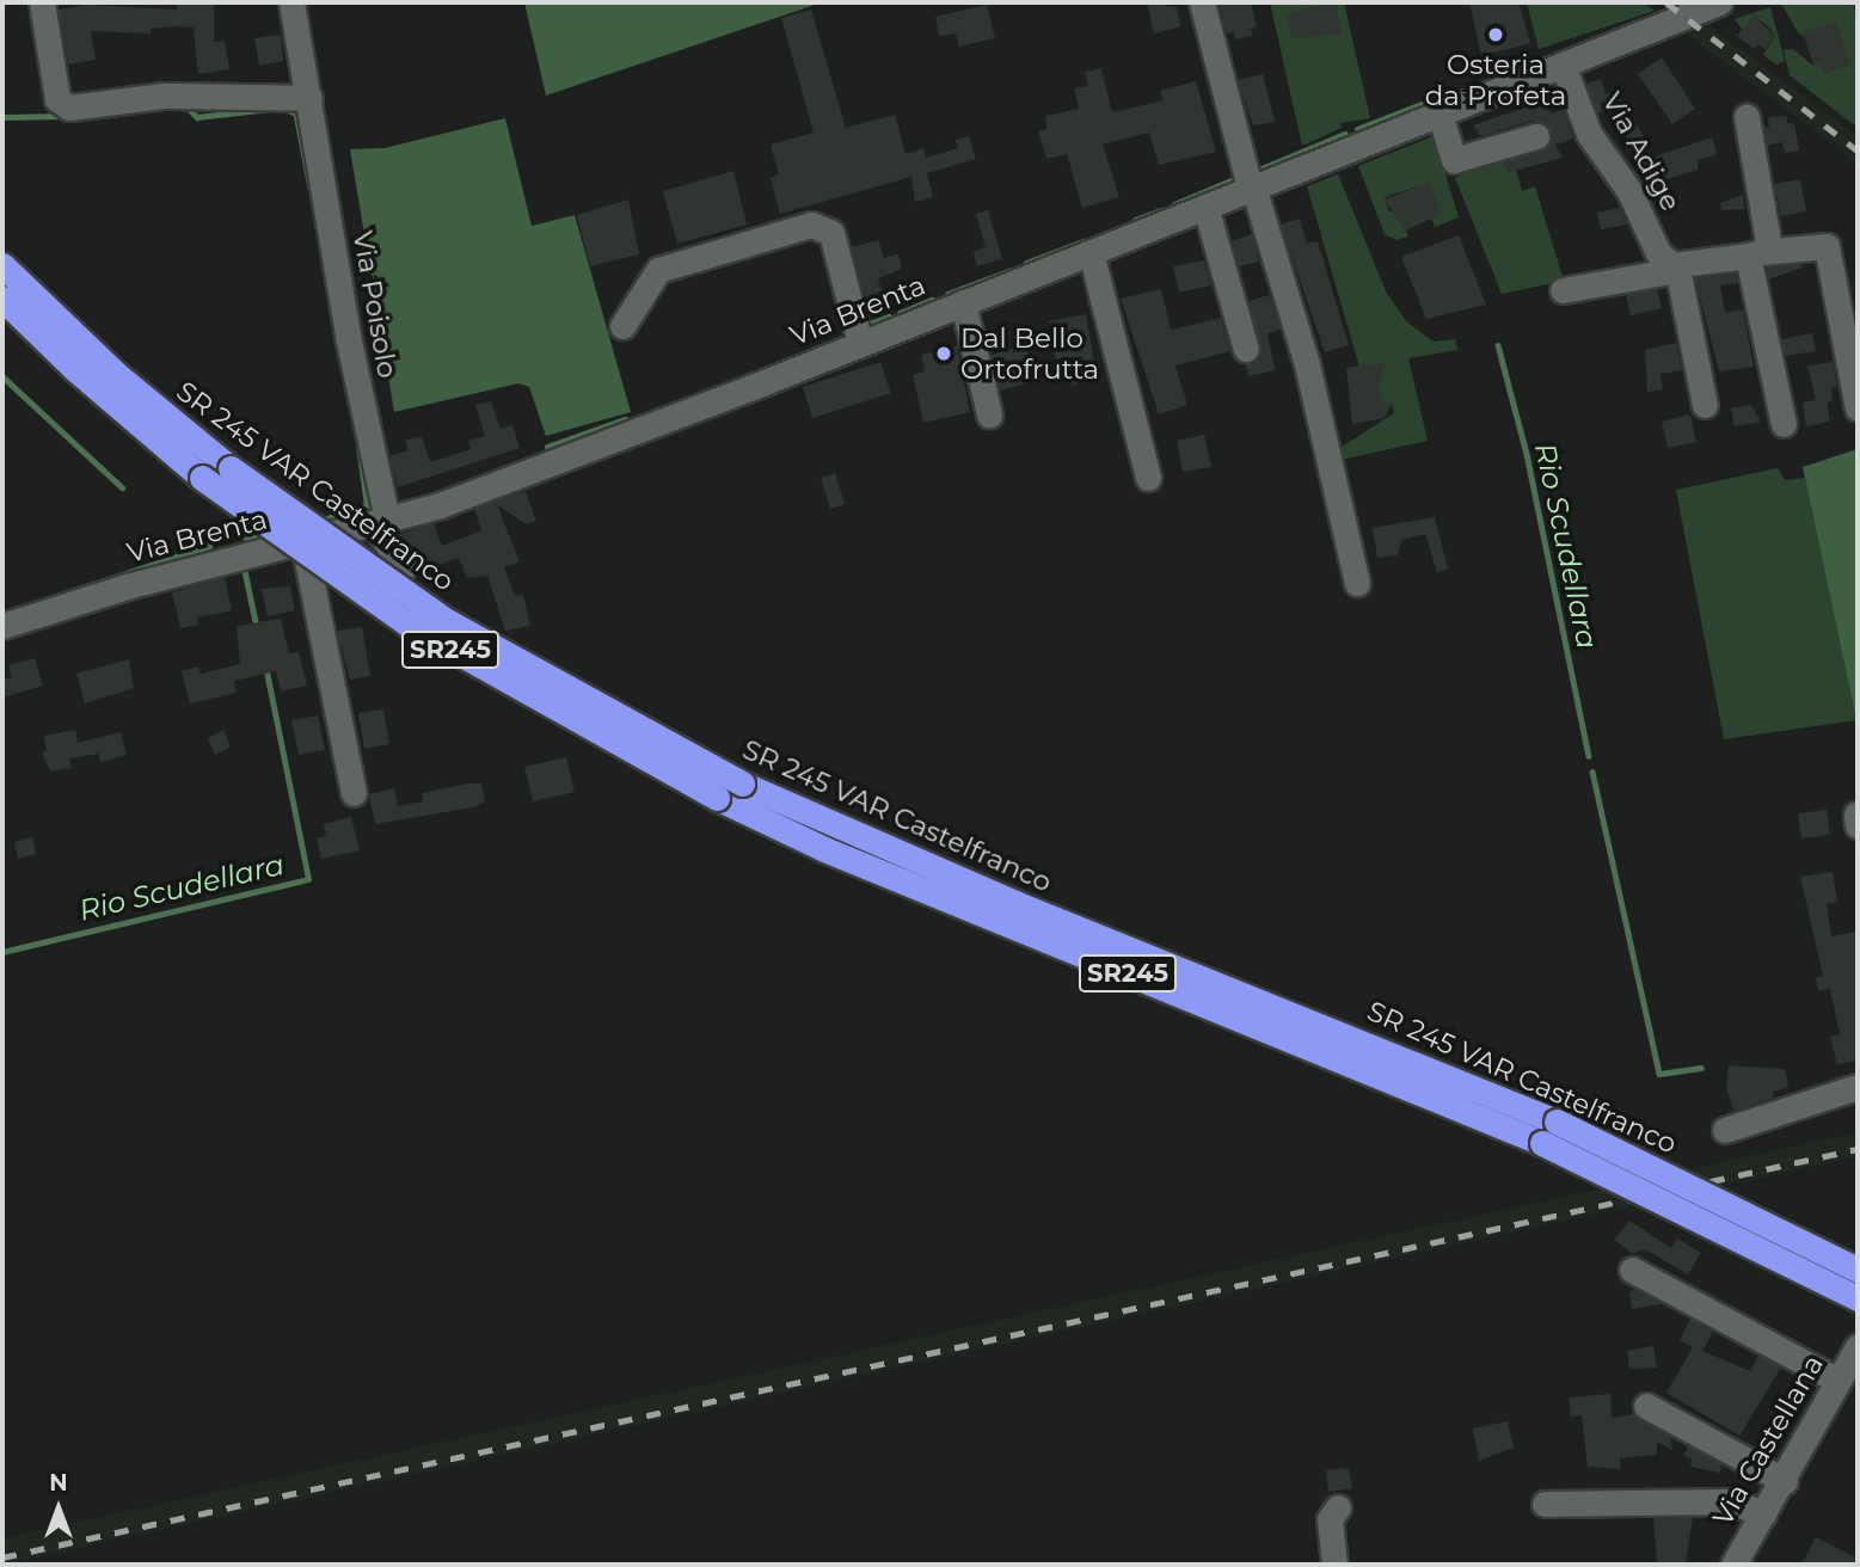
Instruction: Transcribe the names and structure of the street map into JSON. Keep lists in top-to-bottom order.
{
  "streets": {
    "highway": ["SR 245 VAR Castelfranco", "SR245"],
    "street": [
      "Via Adige",
      "Via Poisolo",
      "Via Brenta",
      "Via Castellana"
    ]
  },
  "crossings": [
    ["Via Adige", "Via Brenta"],
    ["Via Poisolo", "Via Brenta"]
  ],
  "water": ["Rio Scudellara"],
  "places": ["Osteria da Profeta", "Dal Bello Ortofrutta"],
  "north": "top"
}
